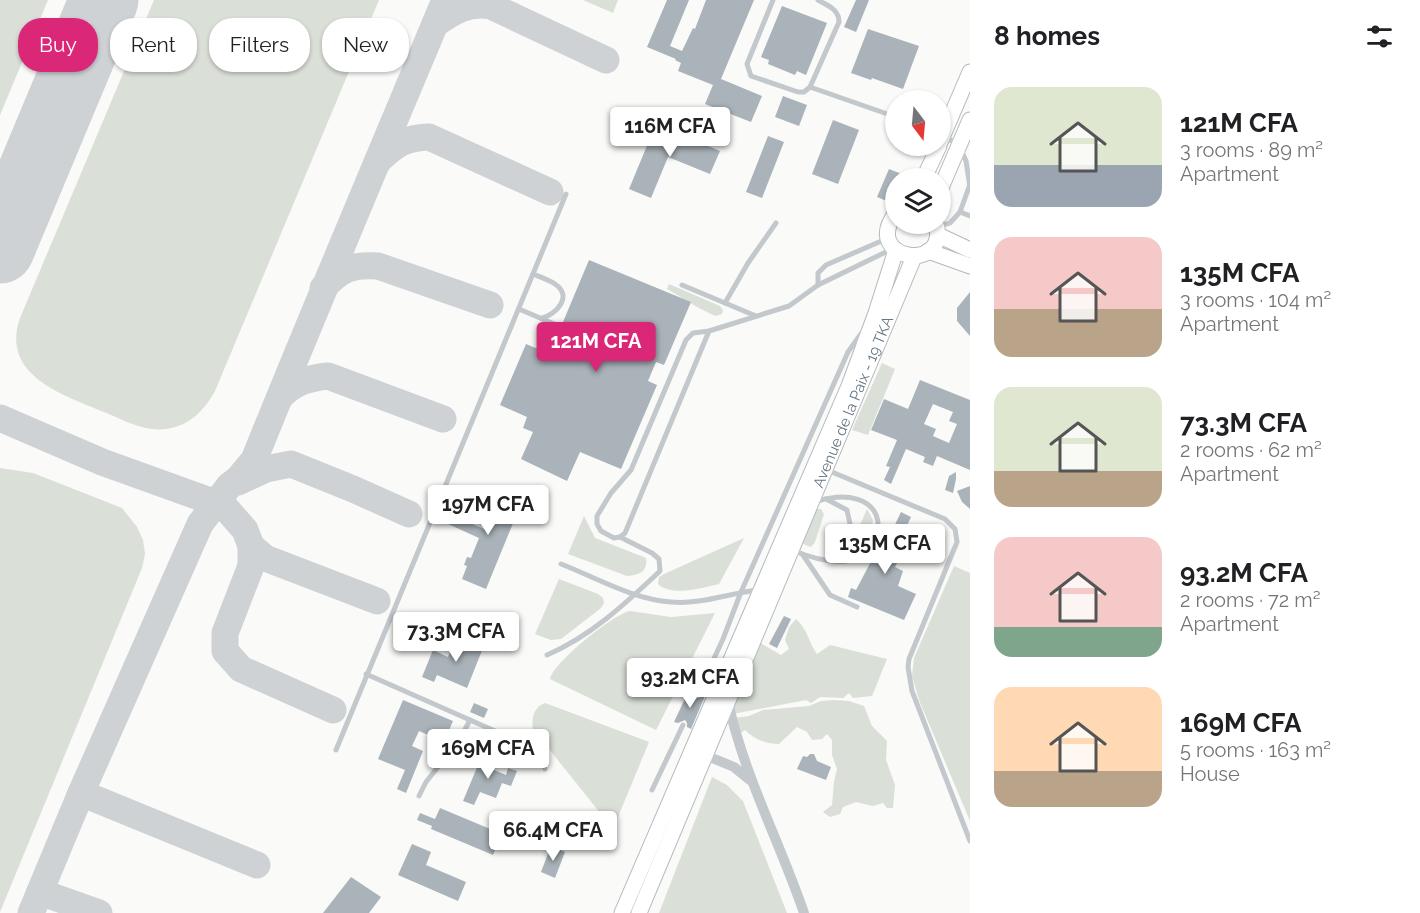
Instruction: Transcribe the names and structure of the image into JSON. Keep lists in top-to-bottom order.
{
  "streets": {
    "main road": ["Avenue de la Paix - 19 TKA"]
  },
  "north": "bottom",
  "page": {
    "heading": "8 homes",
    "chip": [
      "Buy",
      "Rent",
      "Filters",
      "New"
    ],
    "list": [
      {
        "name": "121M CFA",
        "note": "3 rooms · 89 m² · Apartment"
      },
      {
        "name": "135M CFA",
        "note": "3 rooms · 104 m² · Apartment"
      },
      {
        "name": "73.3M CFA",
        "note": "2 rooms · 62 m² · Apartment"
      },
      {
        "name": "93.2M CFA",
        "note": "2 rooms · 72 m² · Apartment"
      },
      {
        "name": "169M CFA",
        "note": "5 rooms · 163 m² · House"
      }
    ],
    "price": [
      "116M CFA",
      "121M CFA",
      "197M CFA",
      "135M CFA",
      "73.3M CFA",
      "93.2M CFA",
      "169M CFA",
      "66.4M CFA"
    ]
  }
}
